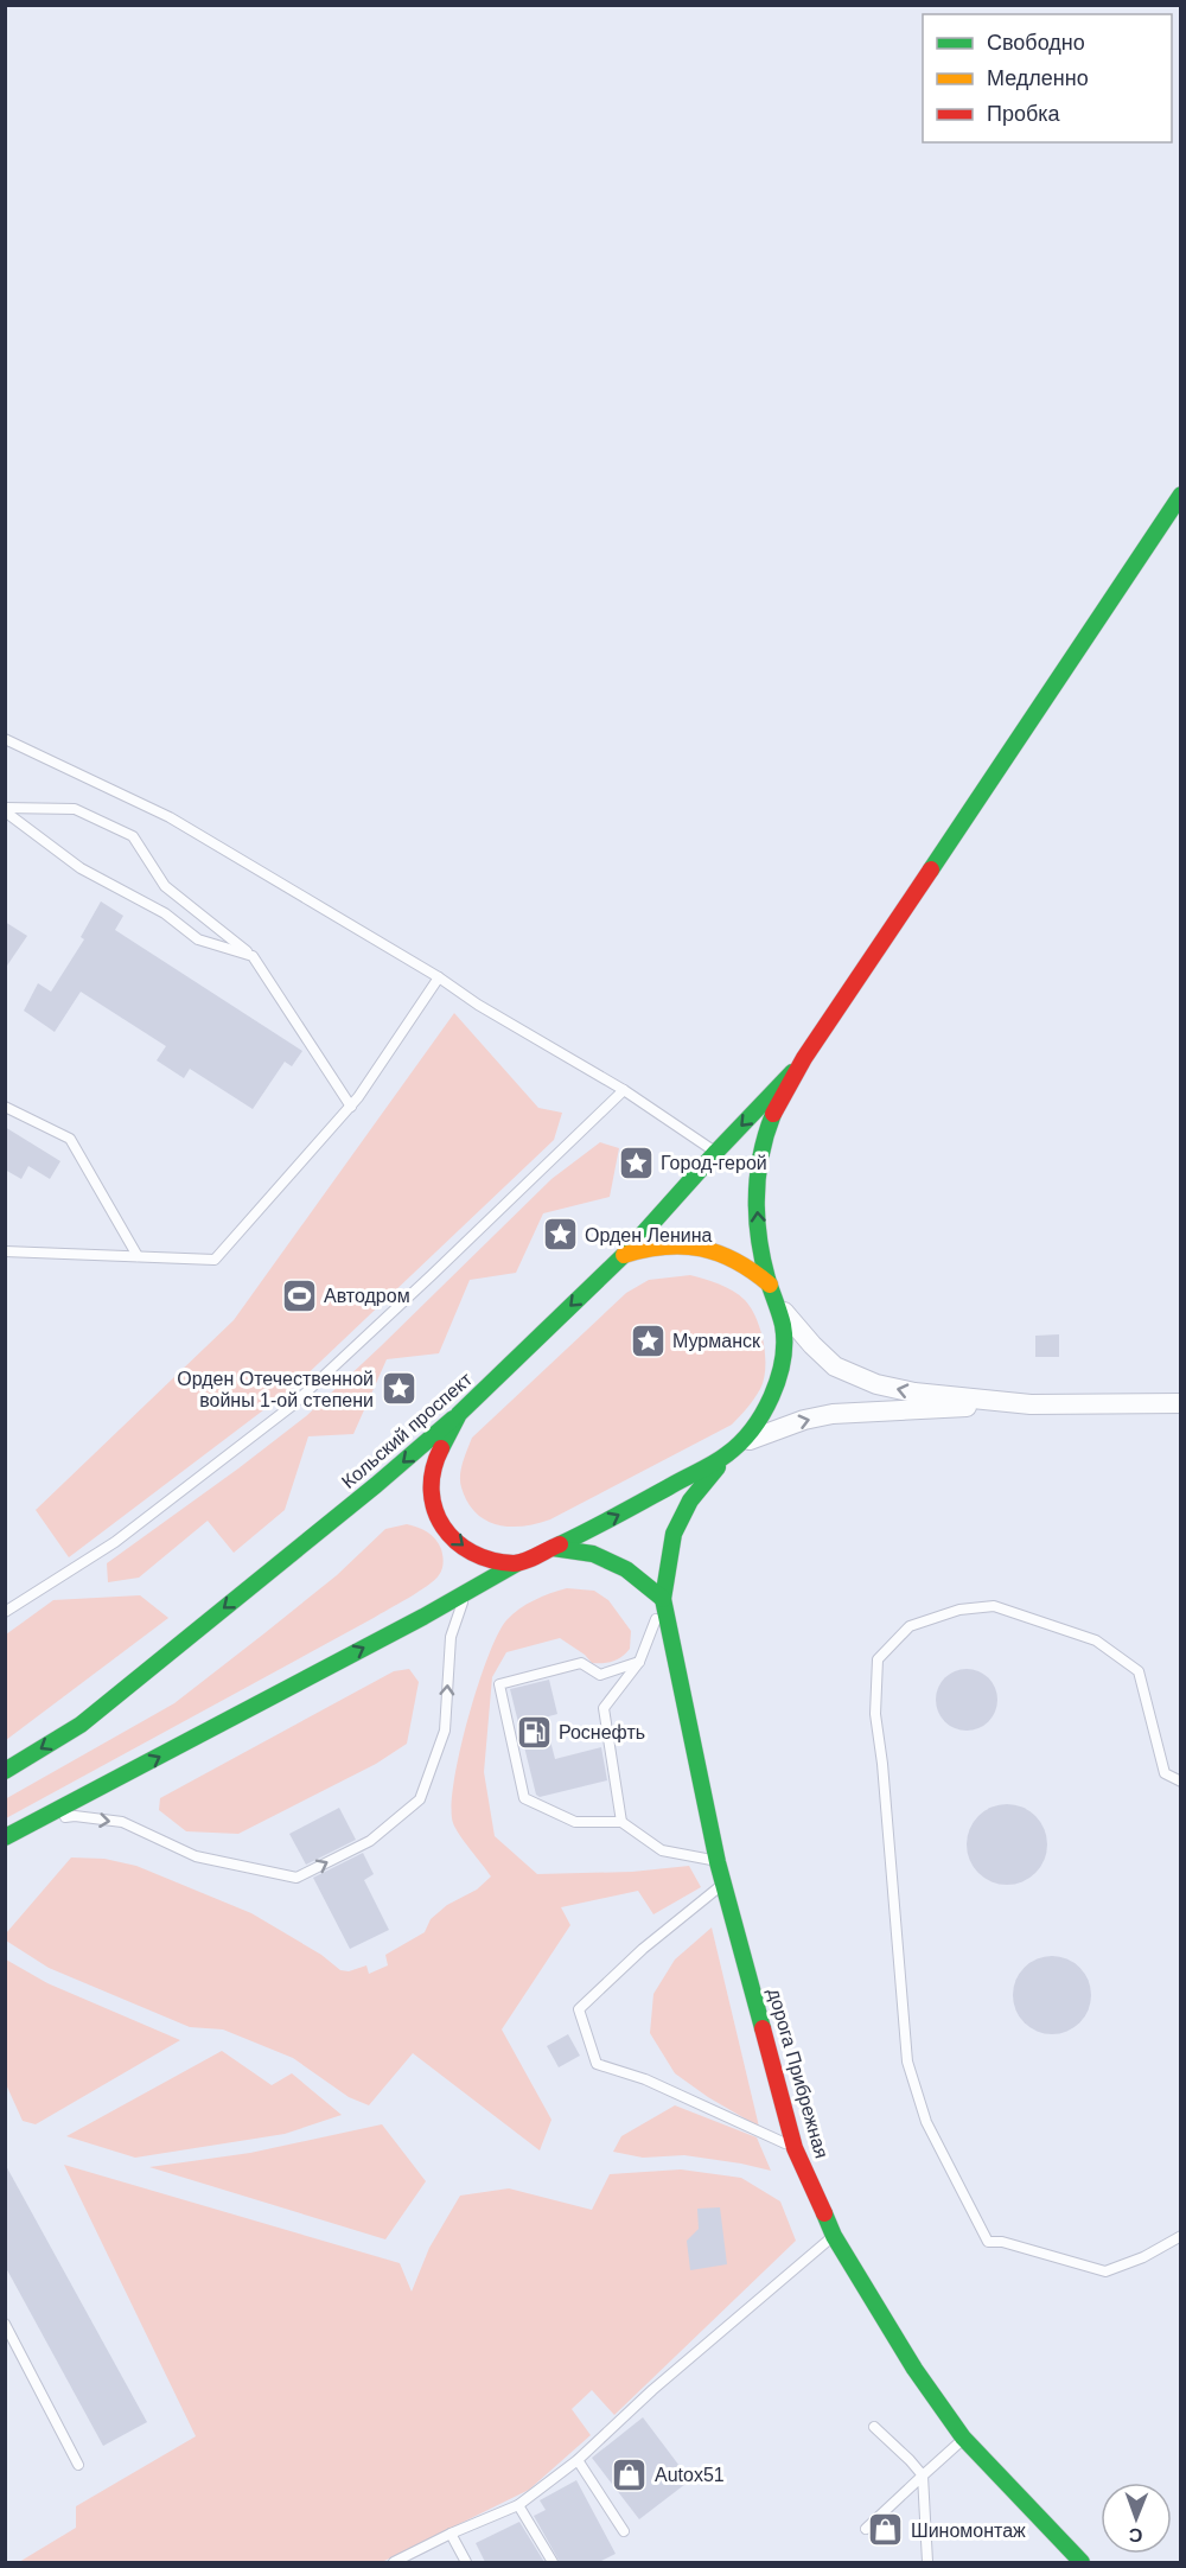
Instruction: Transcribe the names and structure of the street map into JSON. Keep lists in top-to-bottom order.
{
  "streets": {
    "main road": ["Кольский проспект", "дорога Прибрежная"]
  },
  "crossings": [
    ["Кольский проспект", "дорога Прибрежная"]
  ],
  "places": {
    "place": [
      "Город-герой",
      "Орден Ленина",
      "Мурманск",
      "Орден Отечественной войны 1-ой степени"
    ],
    "sports": ["Автодром"],
    "fuel station": ["Роснефть"],
    "shop": ["Autox51", "Шиномонтаж"]
  },
  "legend": ["Свободно", "Медленно", "Пробка"],
  "north": "bottom"
}
